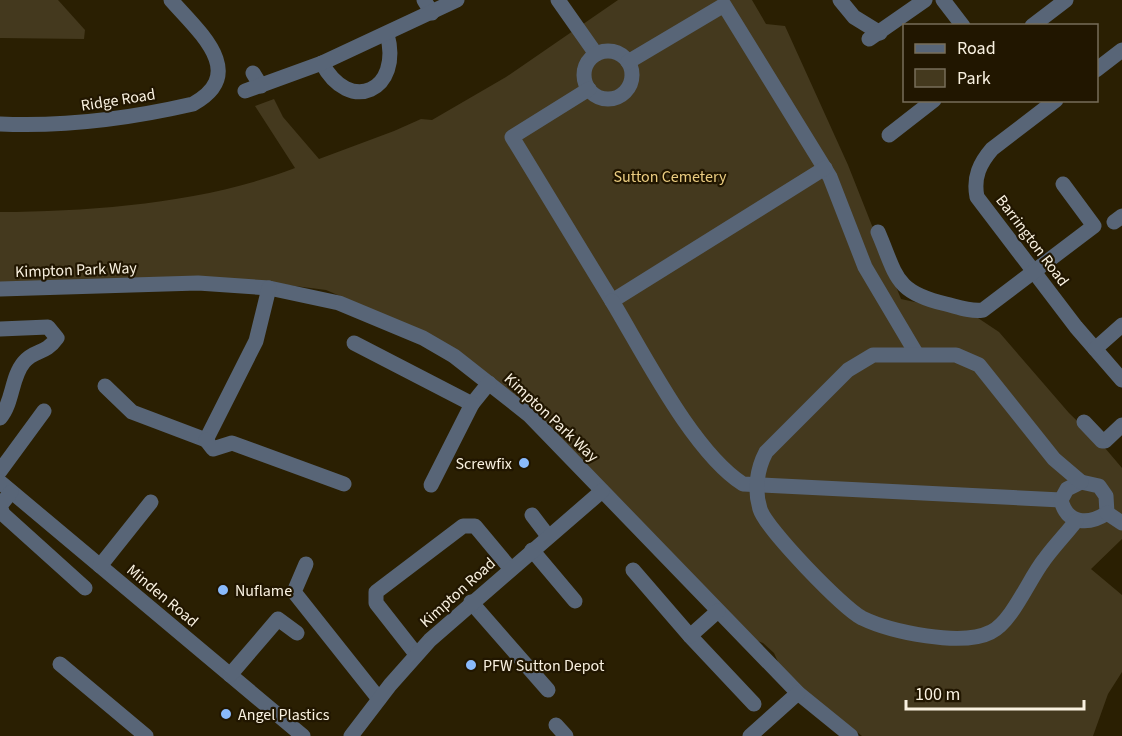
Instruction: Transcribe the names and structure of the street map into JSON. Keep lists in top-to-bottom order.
{
  "streets": {
    "street": [
      "Ridge Road",
      "Barrington Road",
      "Kimpton Park Way",
      "Kimpton Road",
      "Minden Road"
    ]
  },
  "crossings": [
    ["Kimpton Park Way", "Kimpton Road"]
  ],
  "parks": ["Sutton Cemetery"],
  "places": [
    "Screwfix",
    "Nuflame",
    "PFW Sutton Depot",
    "Angel Plastics"
  ],
  "legend": ["Road", "Park"],
  "scale_bar": "100 m"
}
